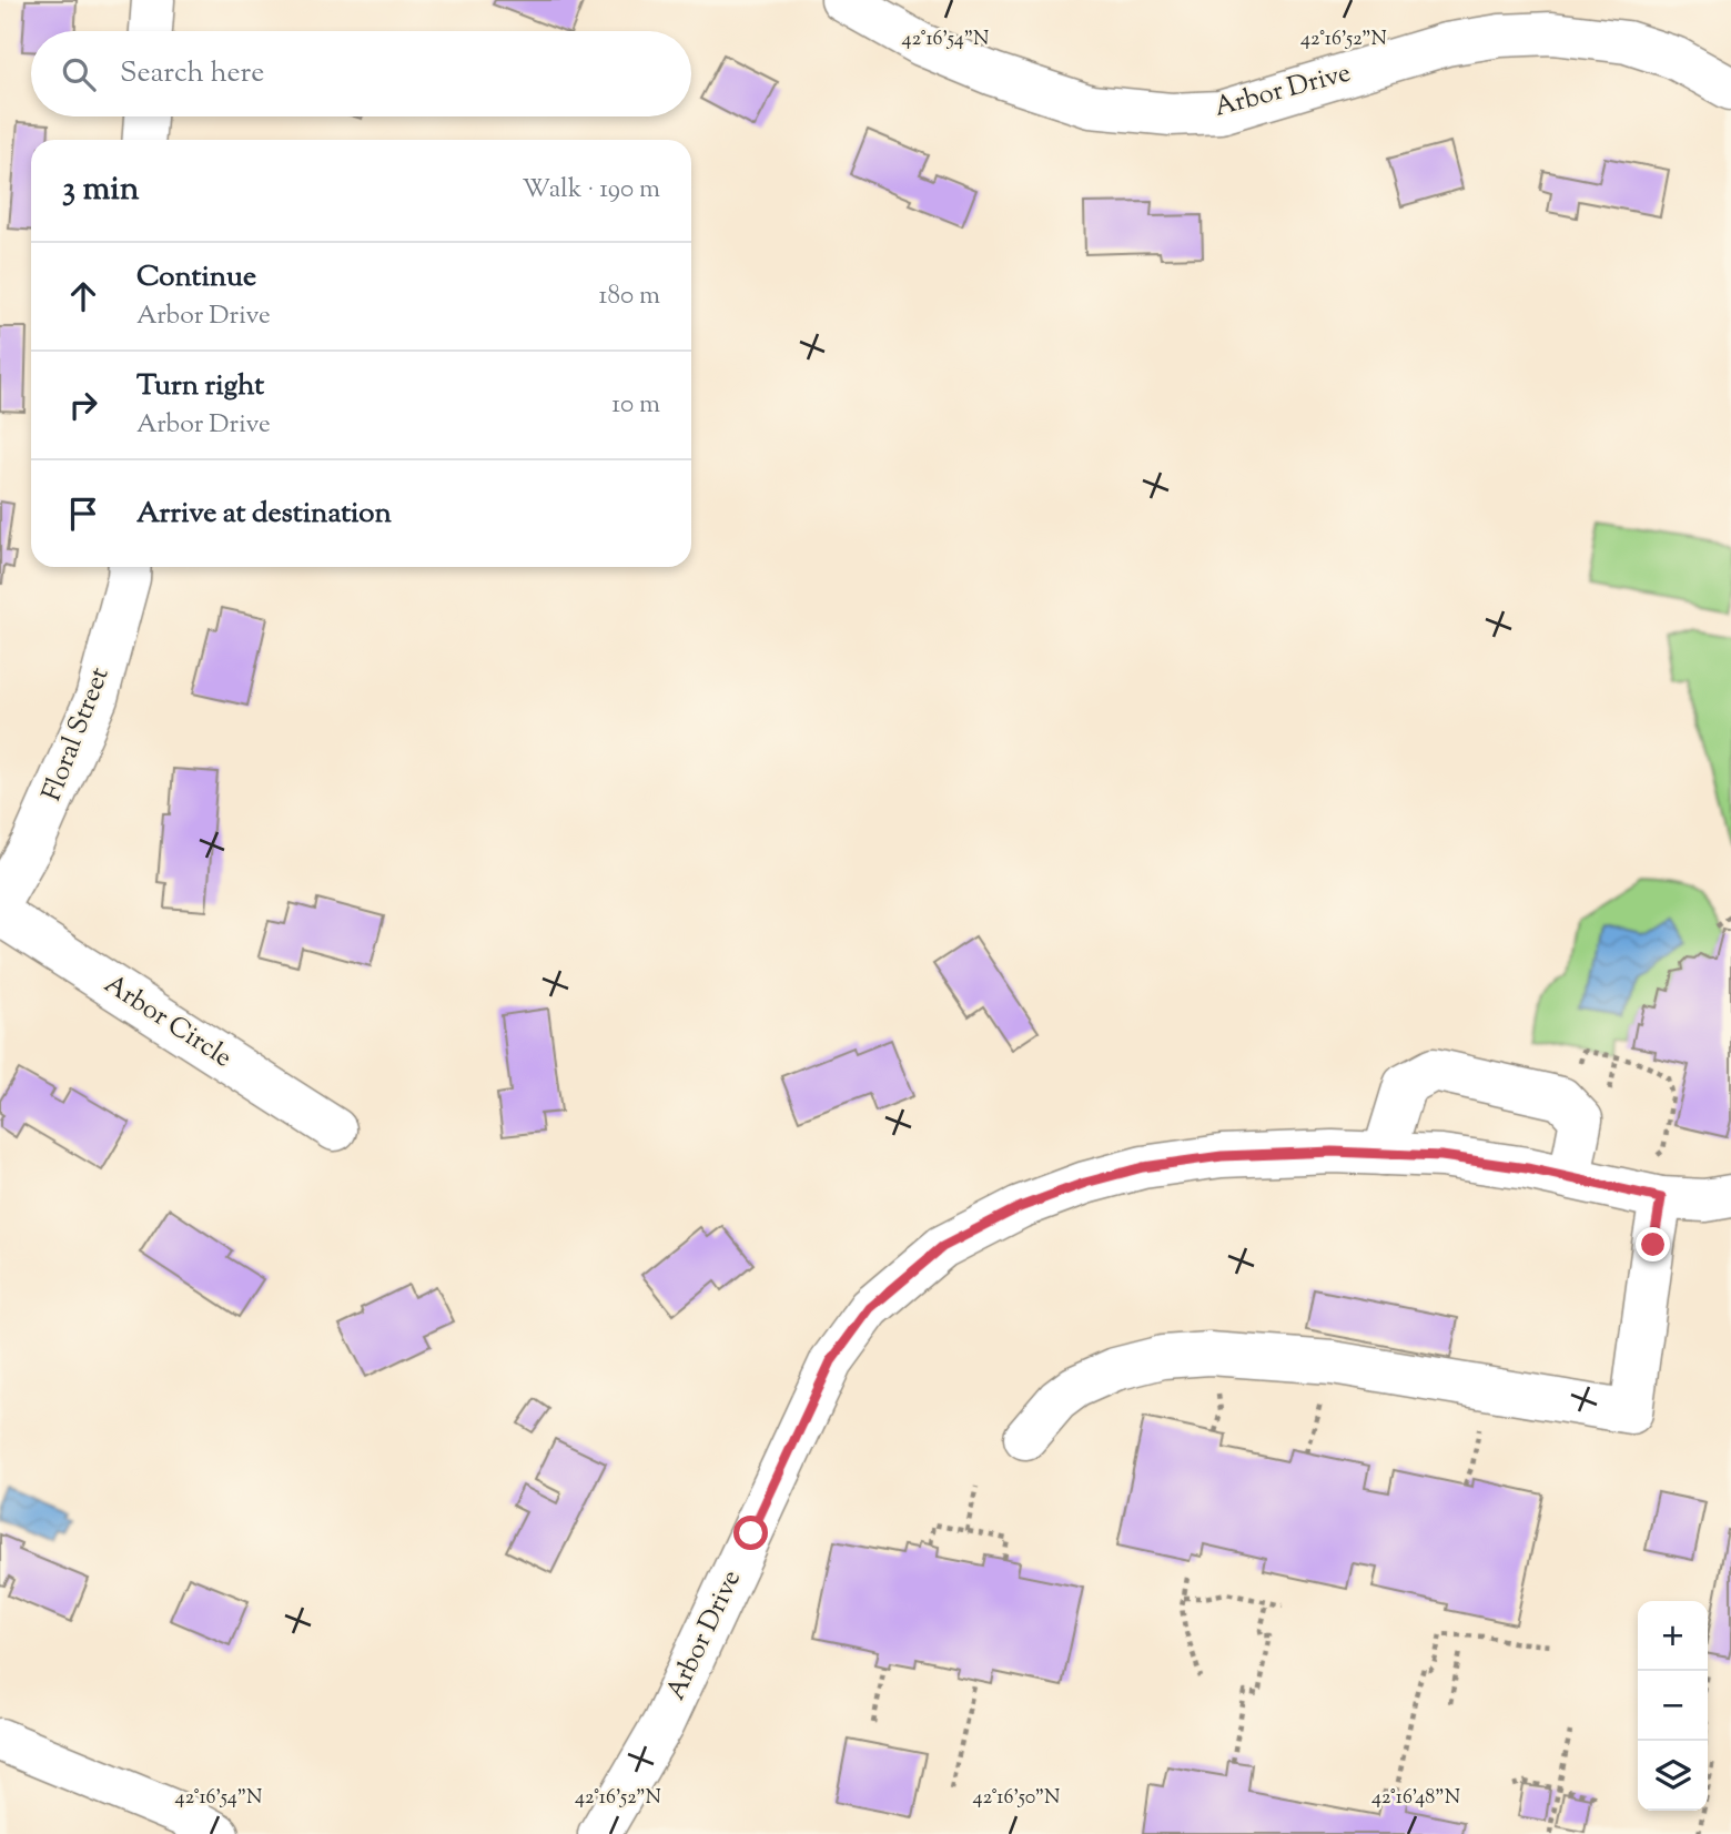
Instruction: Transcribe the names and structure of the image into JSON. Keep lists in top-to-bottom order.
{
  "streets": {
    "street": ["Arbor Drive", "Floral Street", "Arbor Circle"]
  },
  "page": {
    "search": "Search here",
    "heading": ["3 min", "Walk · 190 m"],
    "list": [
      ["Continue", "Arbor Drive", "180 m"],
      ["Turn right", "Arbor Drive", "10 m"],
      "Arrive at destination"
    ],
    "map_buttons": ["+", "−"]
  },
  "coordinates": [
    "42°16'54\"N",
    "42°16'52\"N",
    "42°16'50\"N",
    "42°16'48\"N"
  ]
}
